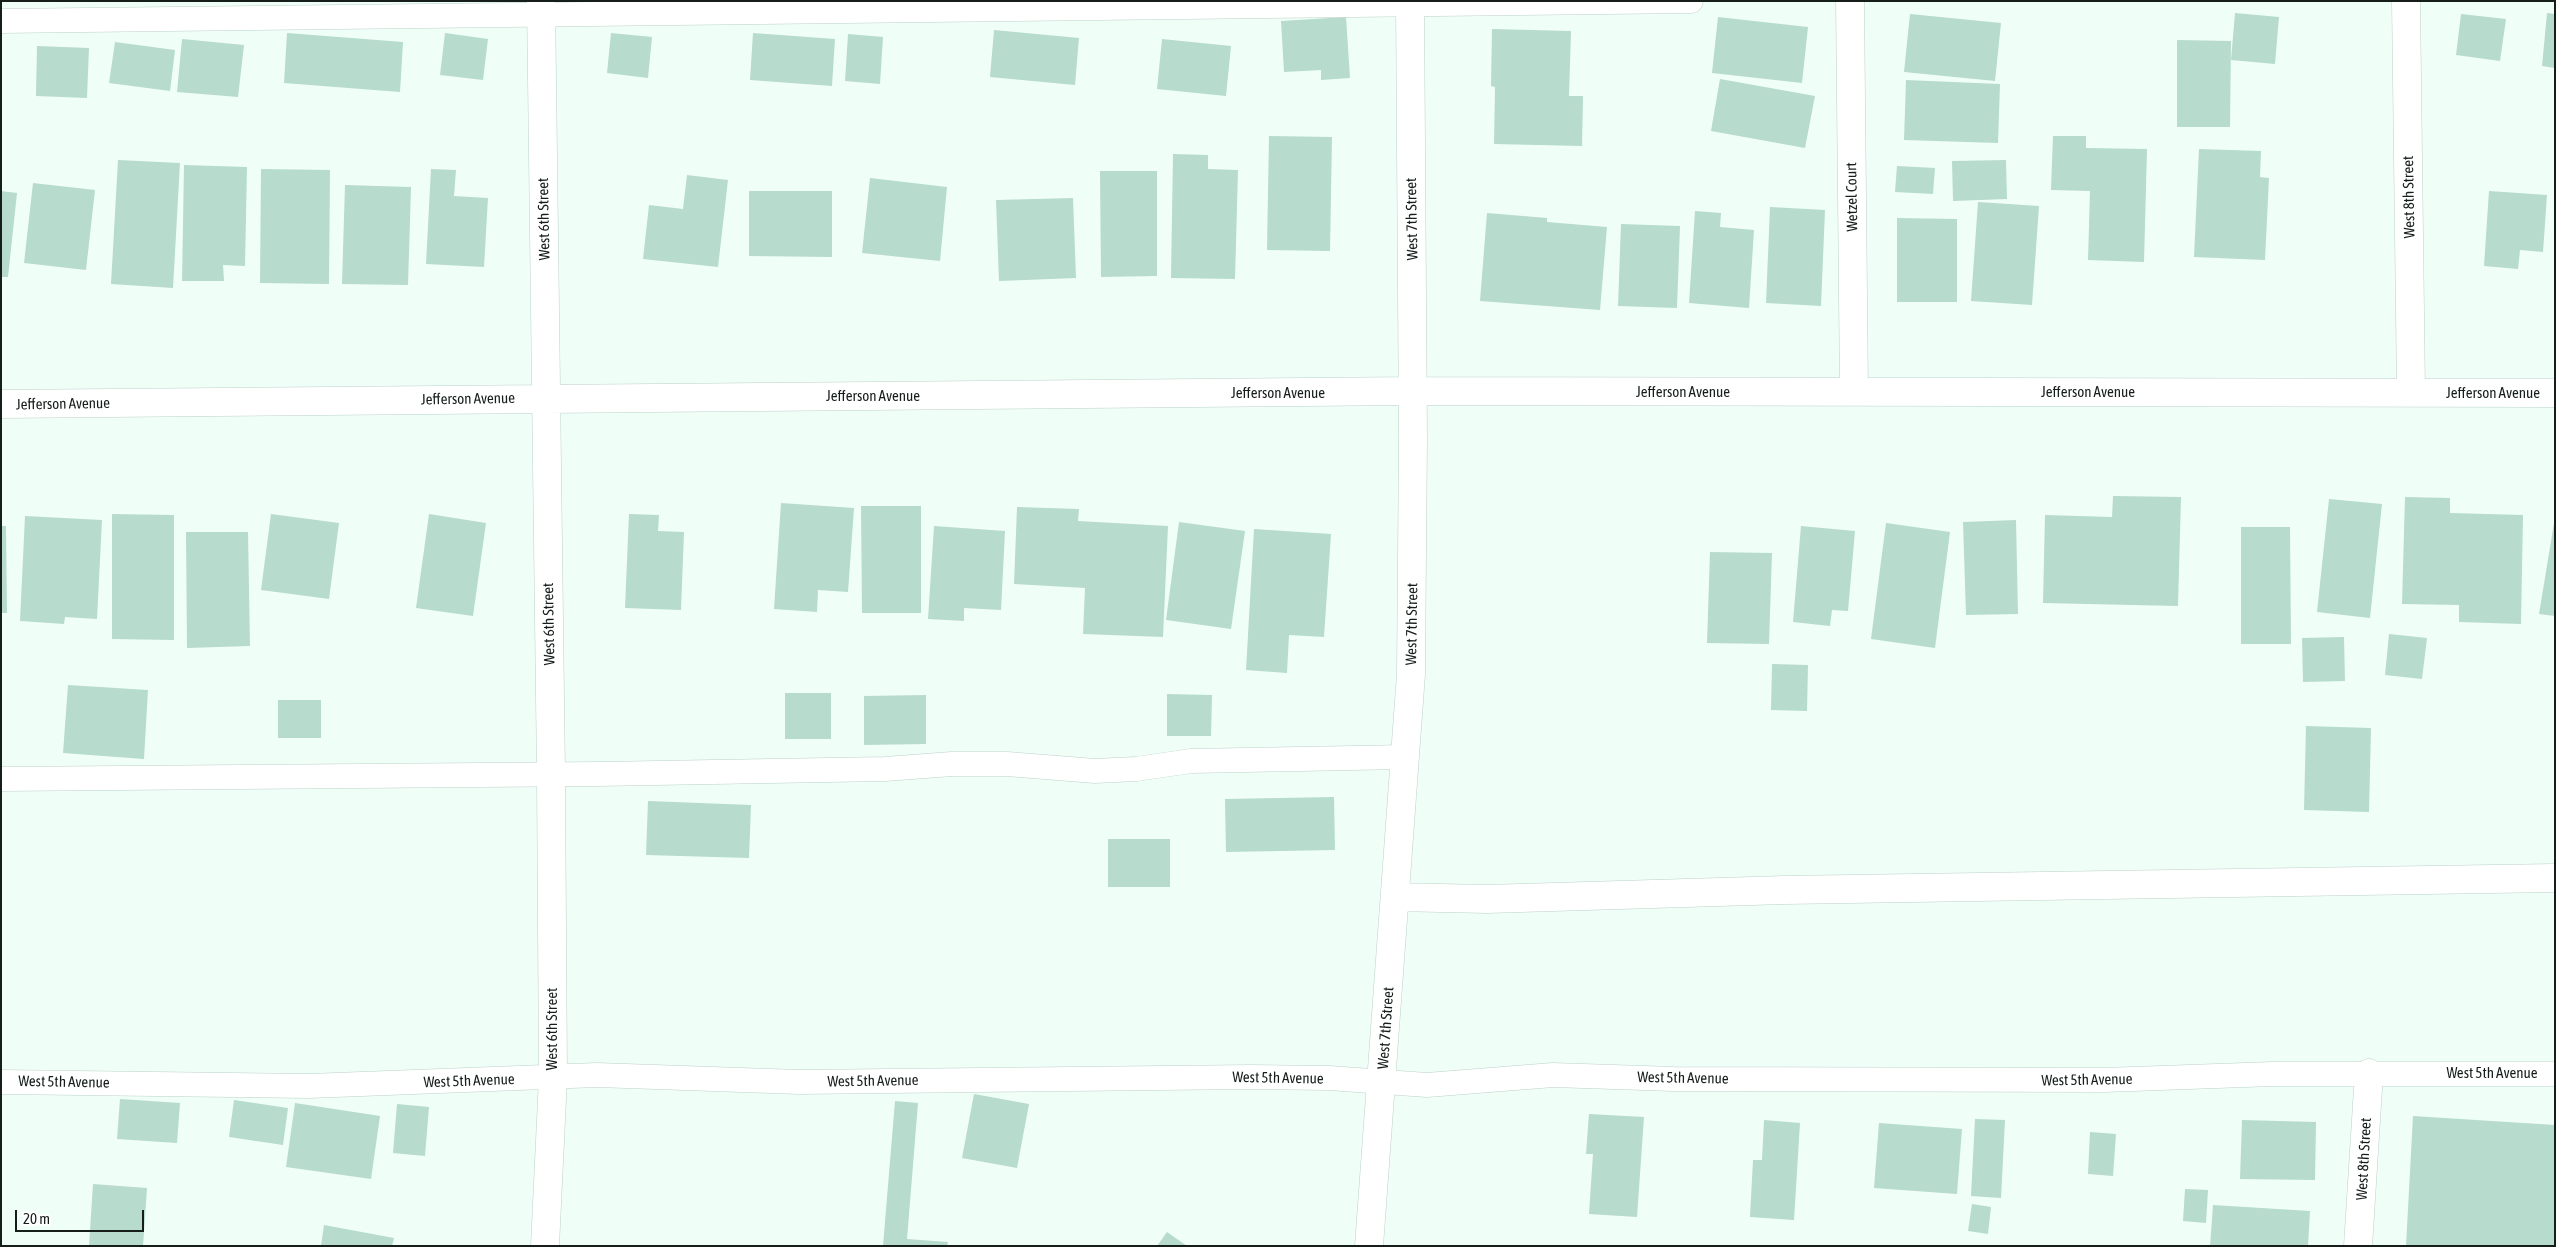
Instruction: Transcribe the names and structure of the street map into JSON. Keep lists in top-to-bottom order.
{
  "streets": {
    "street": [
      "Wetzel Court",
      "West 8th Street",
      "West 6th Street",
      "West 7th Street",
      "Jefferson Avenue"
    ],
    "lane": ["West 5th Avenue"]
  },
  "crossings": [
    ["Wetzel Court", "Jefferson Avenue"],
    ["West 8th Street", "Jefferson Avenue"],
    ["West 8th Street", "West 5th Avenue"],
    ["West 6th Street", "Jefferson Avenue"],
    ["West 6th Street", "West 5th Avenue"],
    ["West 7th Street", "Jefferson Avenue"],
    ["West 7th Street", "West 5th Avenue"]
  ],
  "scale_bar": "20 m"
}
